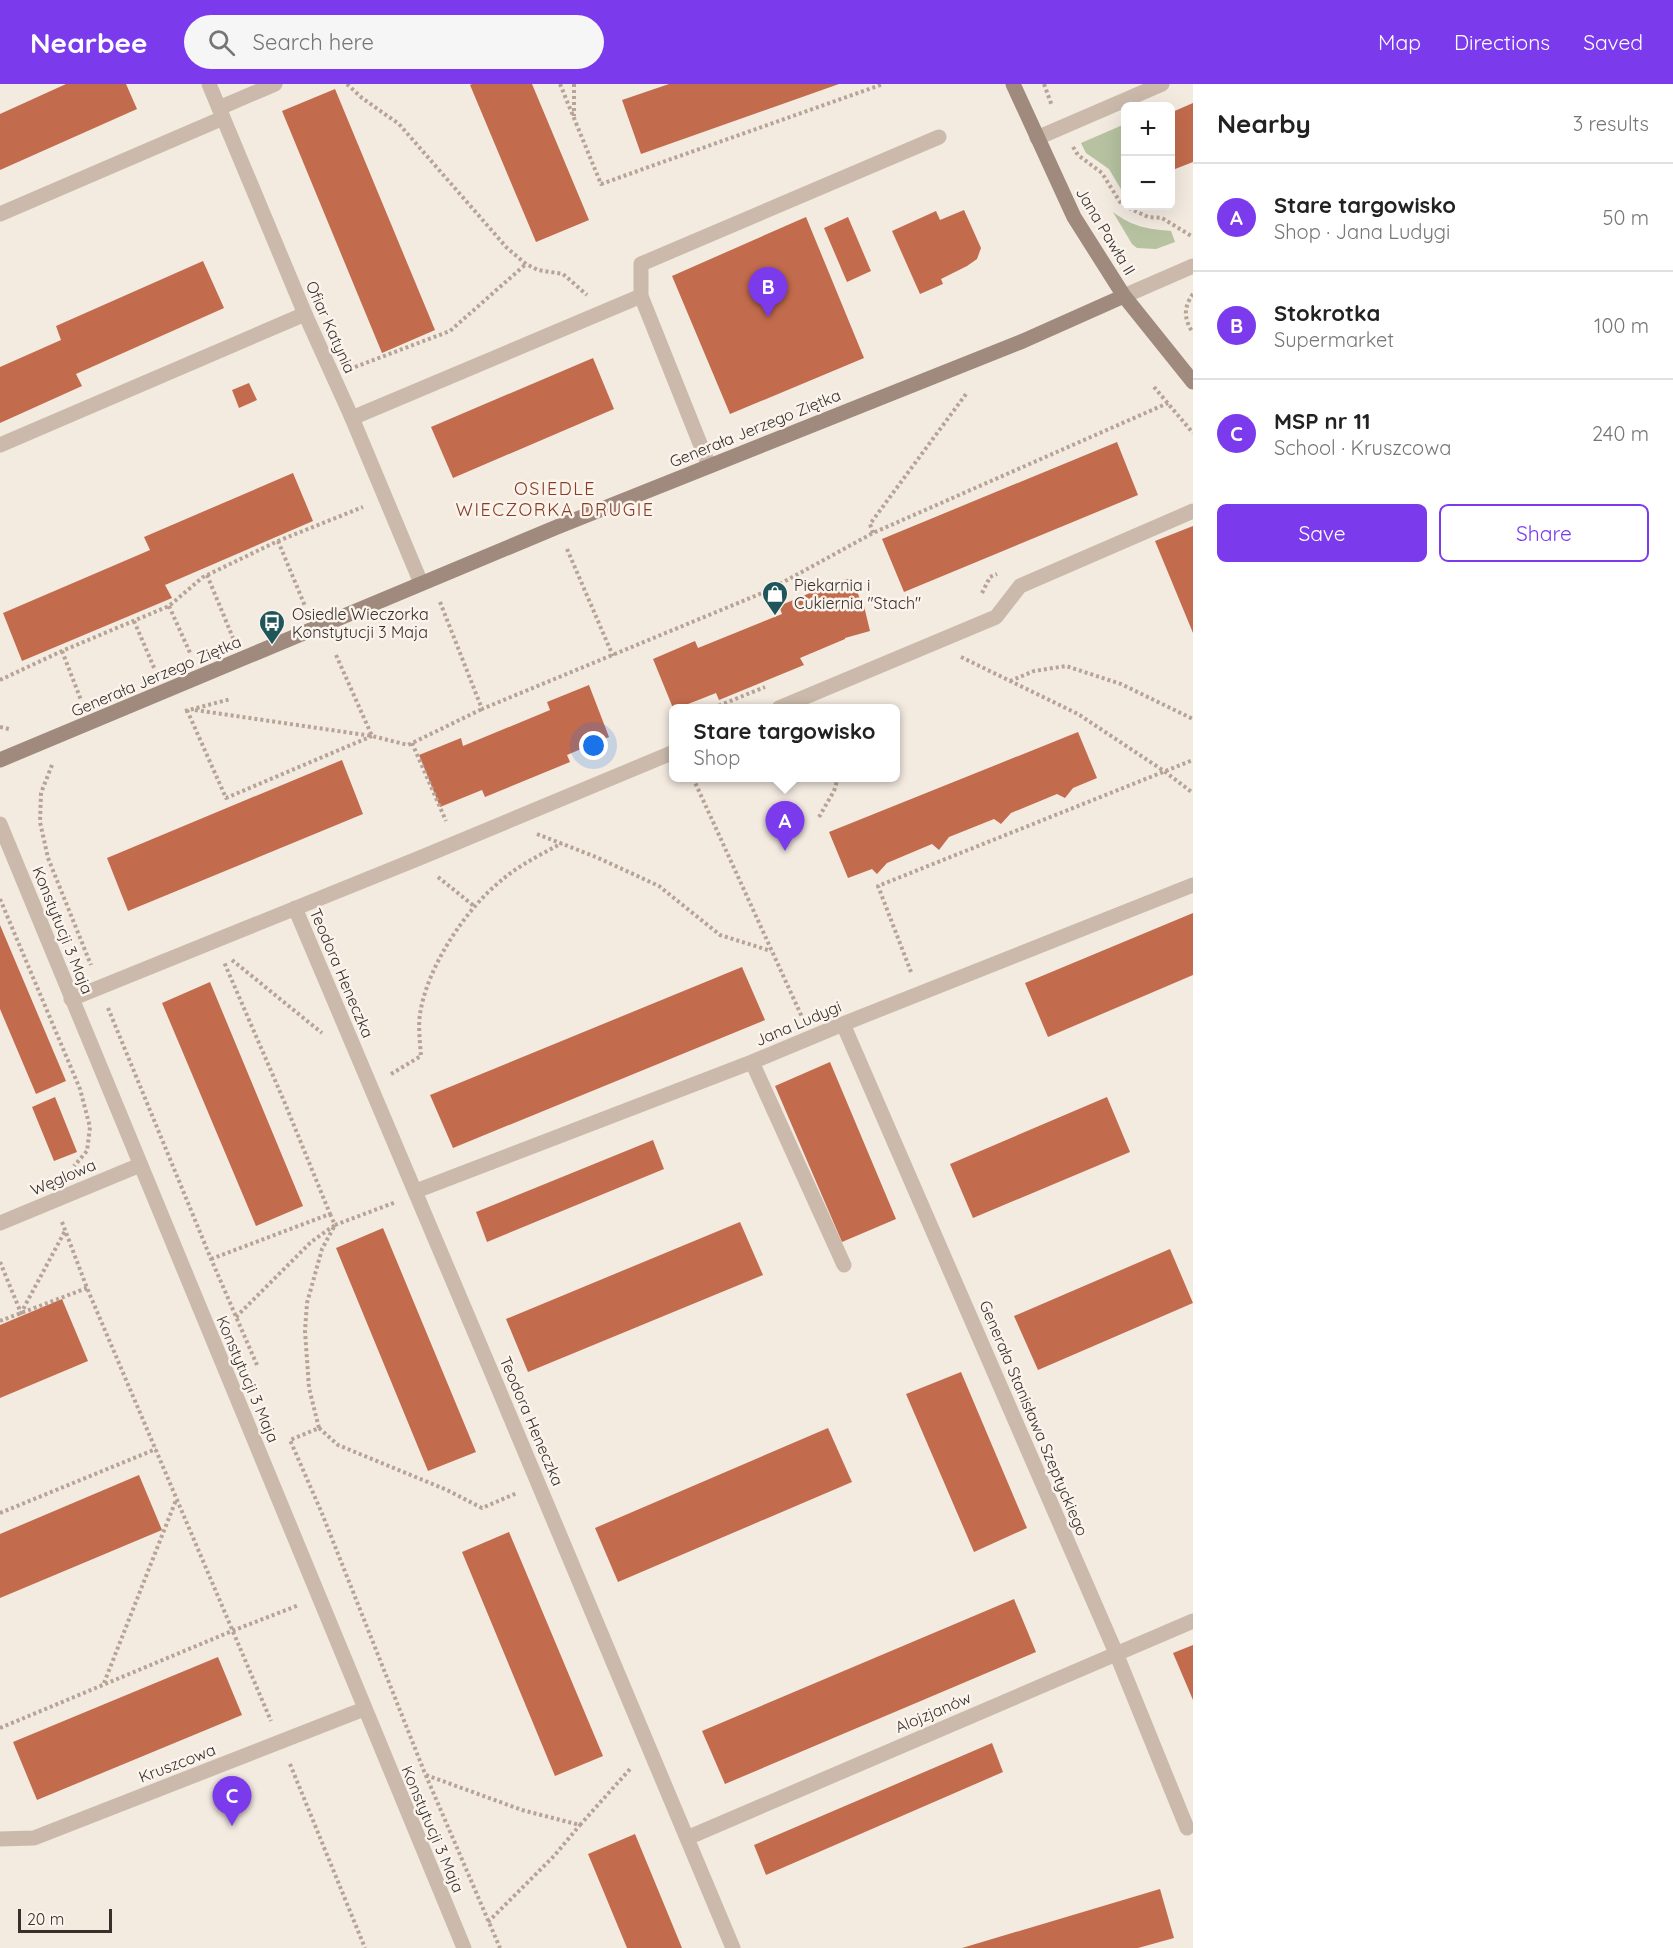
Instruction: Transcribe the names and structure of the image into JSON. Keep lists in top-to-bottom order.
{
  "streets": {
    "street": [
      "Jana Pawła II",
      "Ofiar Katynia",
      "Generała Jerzego Ziętka",
      "Konstytucji 3 Maja",
      "Teodora Heneczka",
      "Jana Ludygi",
      "Węglowa",
      "Generała Stanisława Szeptyckiego",
      "Alojzjanów",
      "Kruszcowa"
    ]
  },
  "crossings": [
    ["Jana Pawła II", "Generała Jerzego Ziętka"],
    ["Ofiar Katynia", "Generała Jerzego Ziętka"],
    ["Konstytucji 3 Maja", "Węglowa"],
    ["Konstytucji 3 Maja", "Kruszcowa"],
    ["Teodora Heneczka", "Jana Ludygi"],
    ["Teodora Heneczka", "Alojzjanów"],
    ["Jana Ludygi", "Generała Stanisława Szeptyckiego"],
    ["Generała Stanisława Szeptyckiego", "Alojzjanów"]
  ],
  "districts": ["OSIEDLE WIECZORKA DRUGIE"],
  "places": {
    "shop": ["Piekarnia i Cukiernia \"Stach\""],
    "bus stop": ["Osiedle Wieczorka Konstytucji 3 Maja"]
  },
  "scale_bar": "20 m",
  "page": {
    "header": "Nearbee",
    "search": "Search here",
    "nav": ["Map", "Directions", "Saved"],
    "heading": ["Nearby", "3 results"],
    "map_buttons": ["+", "−"],
    "list": [
      {
        "mark": "A",
        "name": "Stare targowisko",
        "note": "Shop · Jana Ludygi",
        "value": "50 m"
      },
      {
        "mark": "B",
        "name": "Stokrotka",
        "note": "Supermarket",
        "value": "100 m"
      },
      {
        "mark": "C",
        "name": "MSP nr 11",
        "note": "School · Kruszcowa",
        "value": "240 m"
      }
    ],
    "pins": ["B", "A", "C"],
    "buttons": ["Save", "Share"],
    "popup": ["Stare targowisko", "Shop"],
    "scale": "20 m"
  }
}
